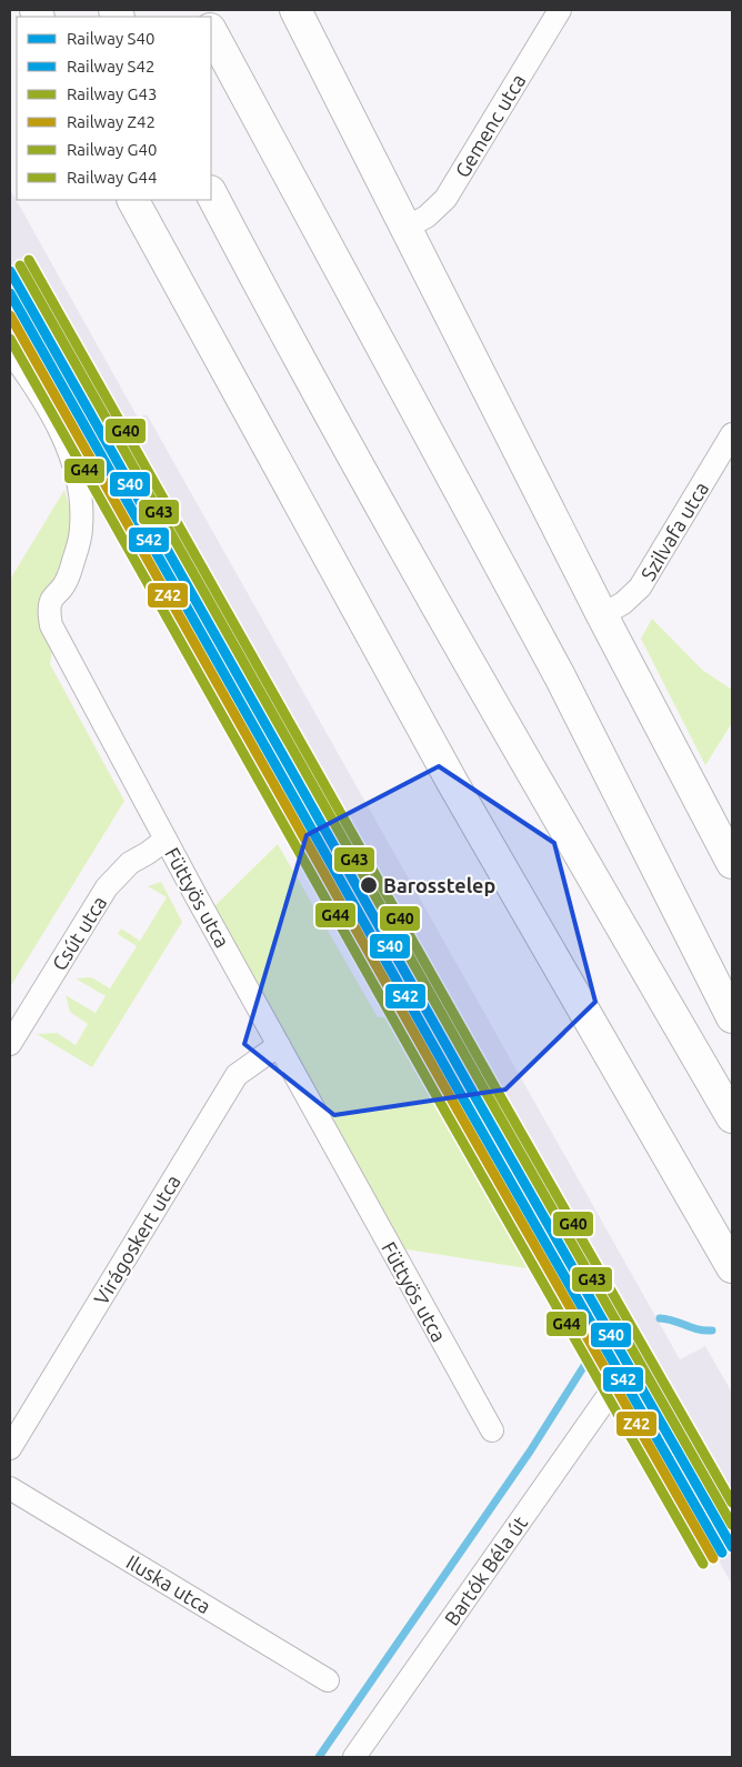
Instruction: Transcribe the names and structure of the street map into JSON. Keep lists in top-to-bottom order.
{
  "streets": {
    "street": [
      "Gemenc utca",
      "Szilvafa utca",
      "Füttyös utca",
      "Csút utca",
      "Virágoskert utca",
      "Bartók Béla út",
      "Iluska utca"
    ]
  },
  "crossings": [
    ["Füttyös utca", "Csút utca"],
    ["Füttyös utca", "Virágoskert utca"]
  ],
  "places": ["Barosstelep"],
  "lines": [
    "rail line G40",
    "rail line G43",
    "rail line S40",
    "rail line S42",
    "rail line Z42",
    "rail line G44"
  ],
  "legend": [
    "Railway S40",
    "Railway S42",
    "Railway G43",
    "Railway Z42",
    "Railway G40",
    "Railway G44"
  ]
}
